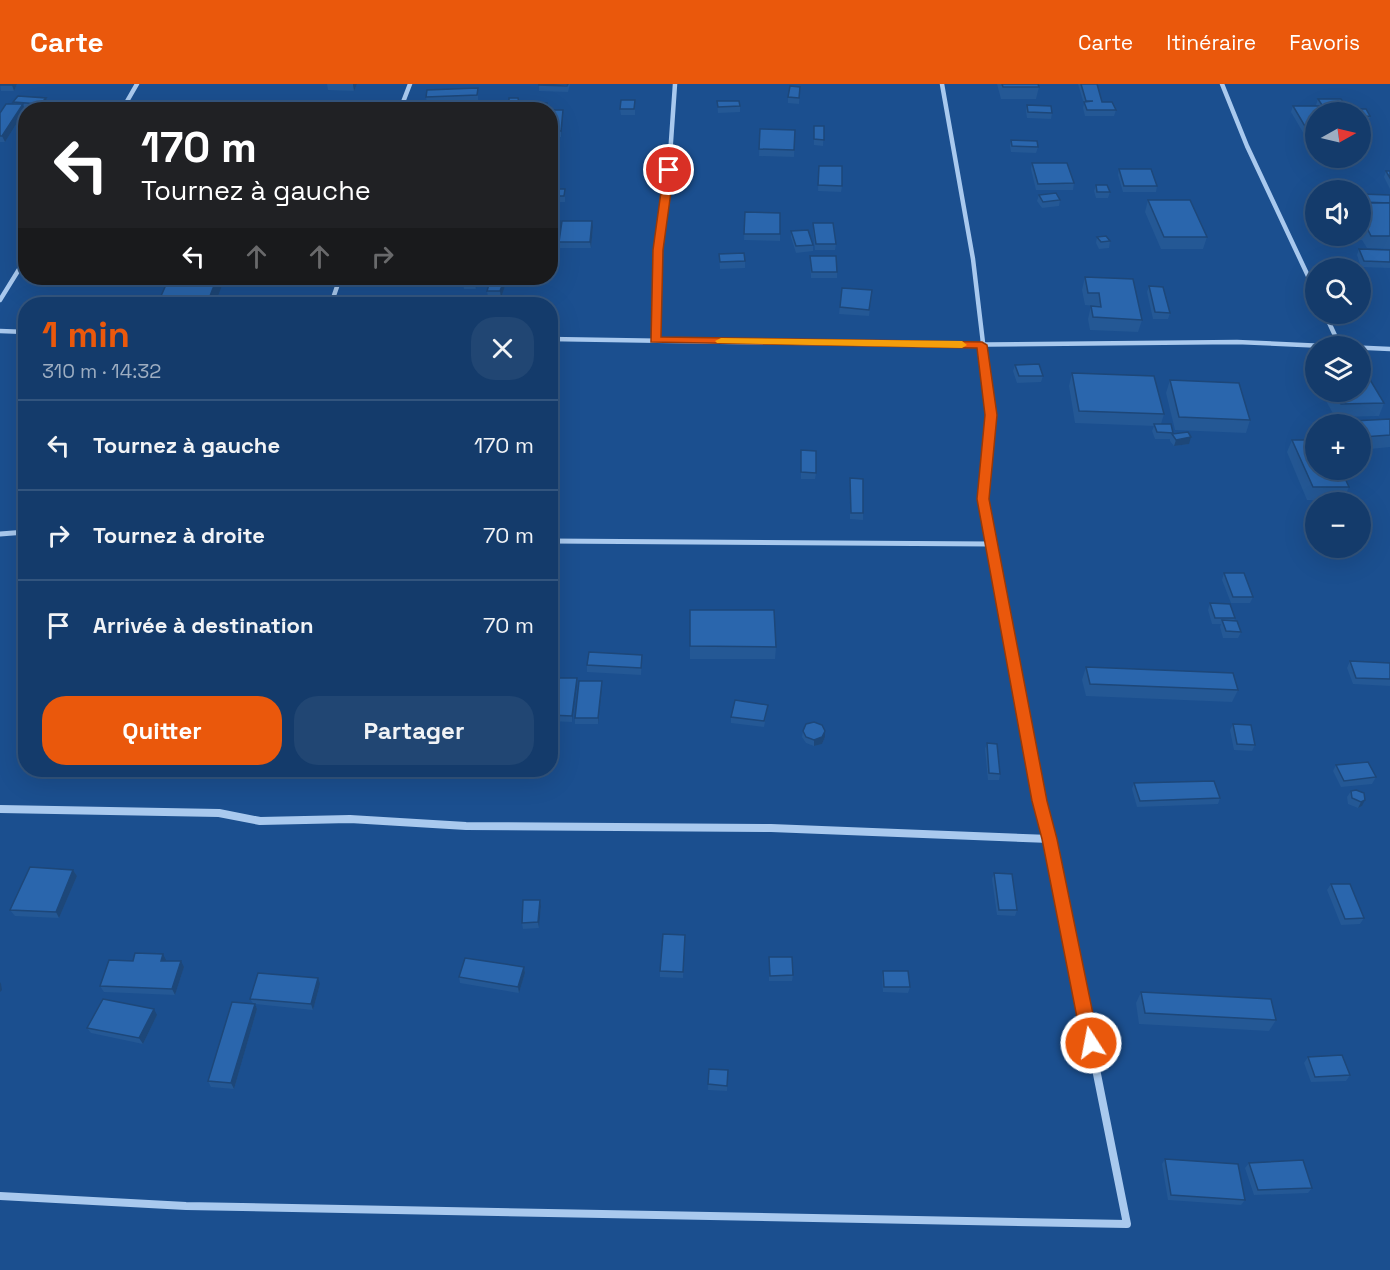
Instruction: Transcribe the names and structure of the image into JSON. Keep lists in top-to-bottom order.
{
  "north": "right",
  "page": {
    "header": "Carte",
    "nav": ["Carte", "Itinéraire", "Favoris"],
    "map_buttons": ["+", "−"],
    "turn": ["170 m", "Tournez à gauche"],
    "heading": ["1 min", "310 m · 14:32"],
    "list": [
      {
        "name": "Tournez à gauche",
        "value": "170 m"
      },
      {
        "name": "Tournez à droite",
        "value": "70 m"
      },
      {
        "name": "Arrivée à destination",
        "value": "70 m"
      }
    ],
    "buttons": ["Quitter", "Partager"]
  }
}
